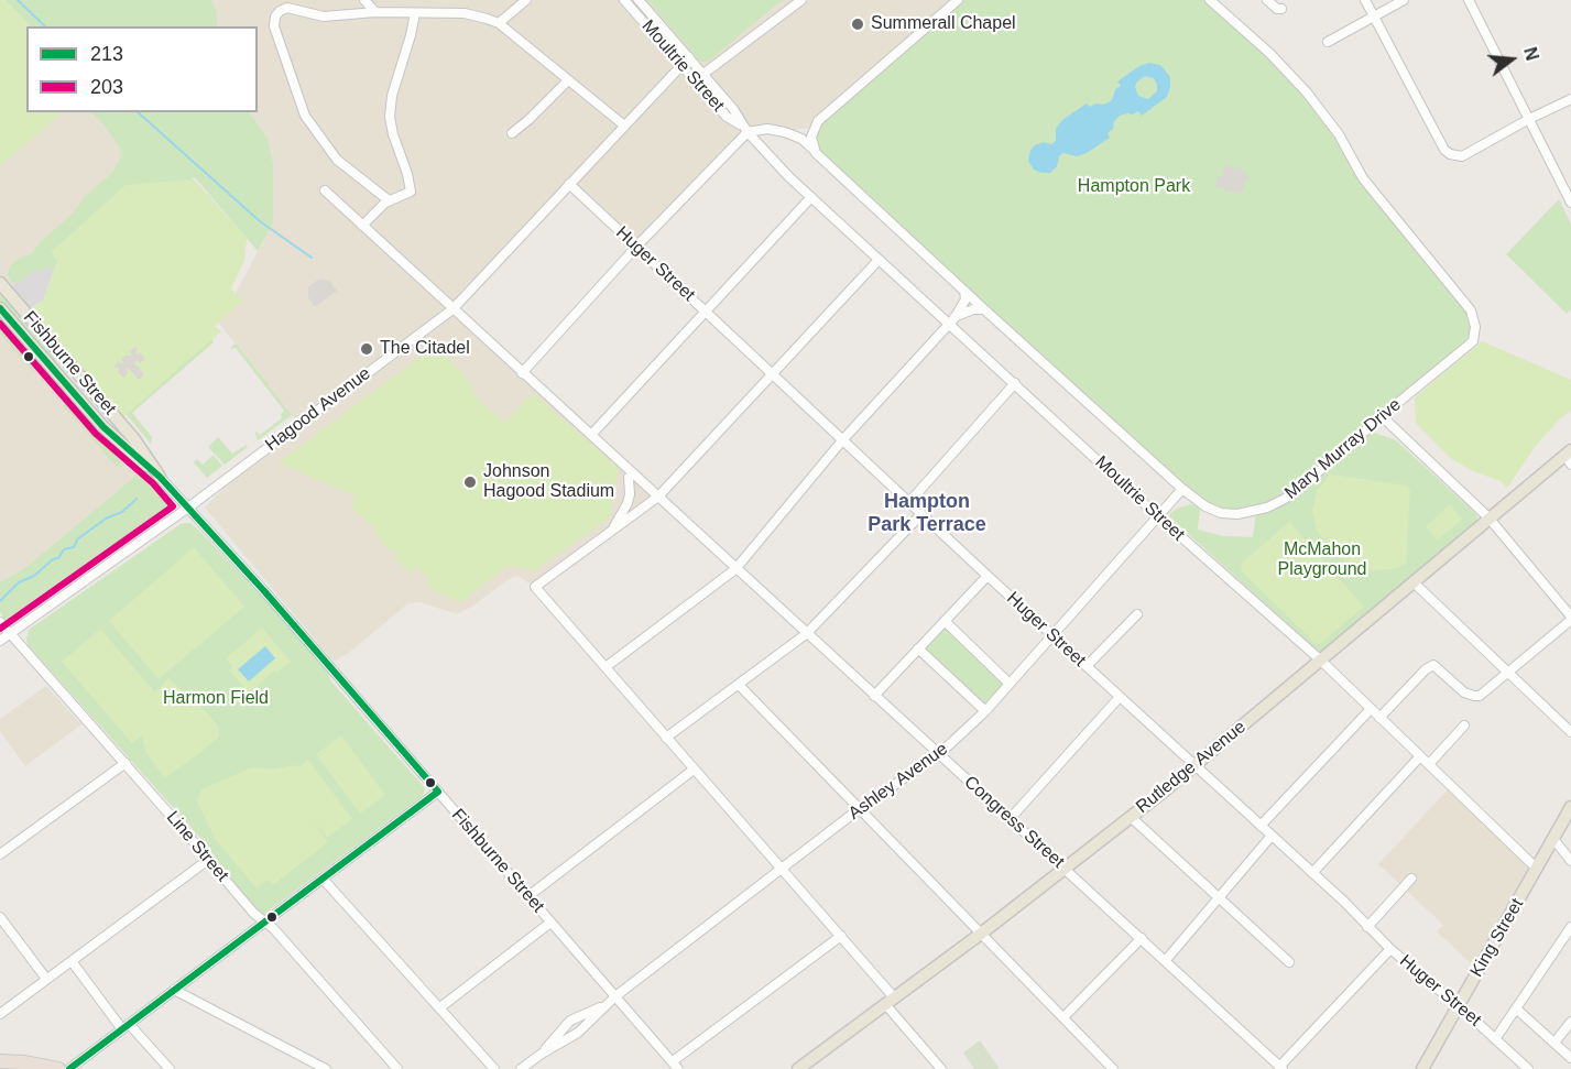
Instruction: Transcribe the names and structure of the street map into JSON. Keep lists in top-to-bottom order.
{
  "streets": {
    "main road": ["Fishburne Street", "Rutledge Avenue", "King Street"],
    "street": [
      "Moultrie Street",
      "Huger Street",
      "Hagood Avenue",
      "Mary Murray Drive",
      "Ashley Avenue",
      "Congress Street",
      "Line Street"
    ]
  },
  "crossings": [
    ["Moultrie Street", "Hagood Avenue"],
    ["Moultrie Street", "Rutledge Avenue"],
    ["Moultrie Street", "Ashley Avenue"],
    ["Moultrie Street", "King Street"],
    ["Huger Street", "Hagood Avenue"],
    ["Huger Street", "Rutledge Avenue"],
    ["Huger Street", "Ashley Avenue"],
    ["Huger Street", "King Street"],
    ["Fishburne Street", "Hagood Avenue"],
    ["Fishburne Street", "Ashley Avenue"],
    ["Hagood Avenue", "Congress Street"],
    ["Hagood Avenue", "Line Street"],
    ["Mary Murray Drive", "Ashley Avenue"],
    ["Rutledge Avenue", "Congress Street"],
    ["Ashley Avenue", "Congress Street"]
  ],
  "districts": ["Hampton Park Terrace"],
  "parks": ["Hampton Park", "McMahon Playground", "Harmon Field"],
  "places": ["Summerall Chapel", "The Citadel", "Johnson Hagood Stadium"],
  "lines": ["transit line 213", "transit line 203"],
  "legend": ["213", "203"],
  "north": "right"
}
